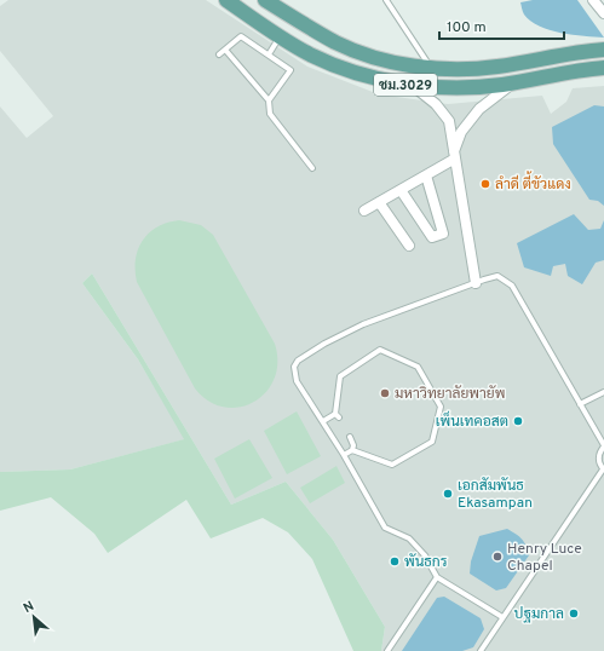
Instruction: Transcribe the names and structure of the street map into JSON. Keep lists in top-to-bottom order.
{
  "streets": {
    "main road": ["ชม.3029"]
  },
  "places": [
    "ลำดี ตี้ขัวแดง",
    "มหาวิทยาลัยพายัพ",
    "เพ็นเทคอสต",
    "เอกสัมพันธ Ekasampan",
    "Henry Luce Chapel",
    "พันธกร",
    "ปฐมกาล"
  ],
  "scale_bar": "100 m",
  "north": "top left"
}
